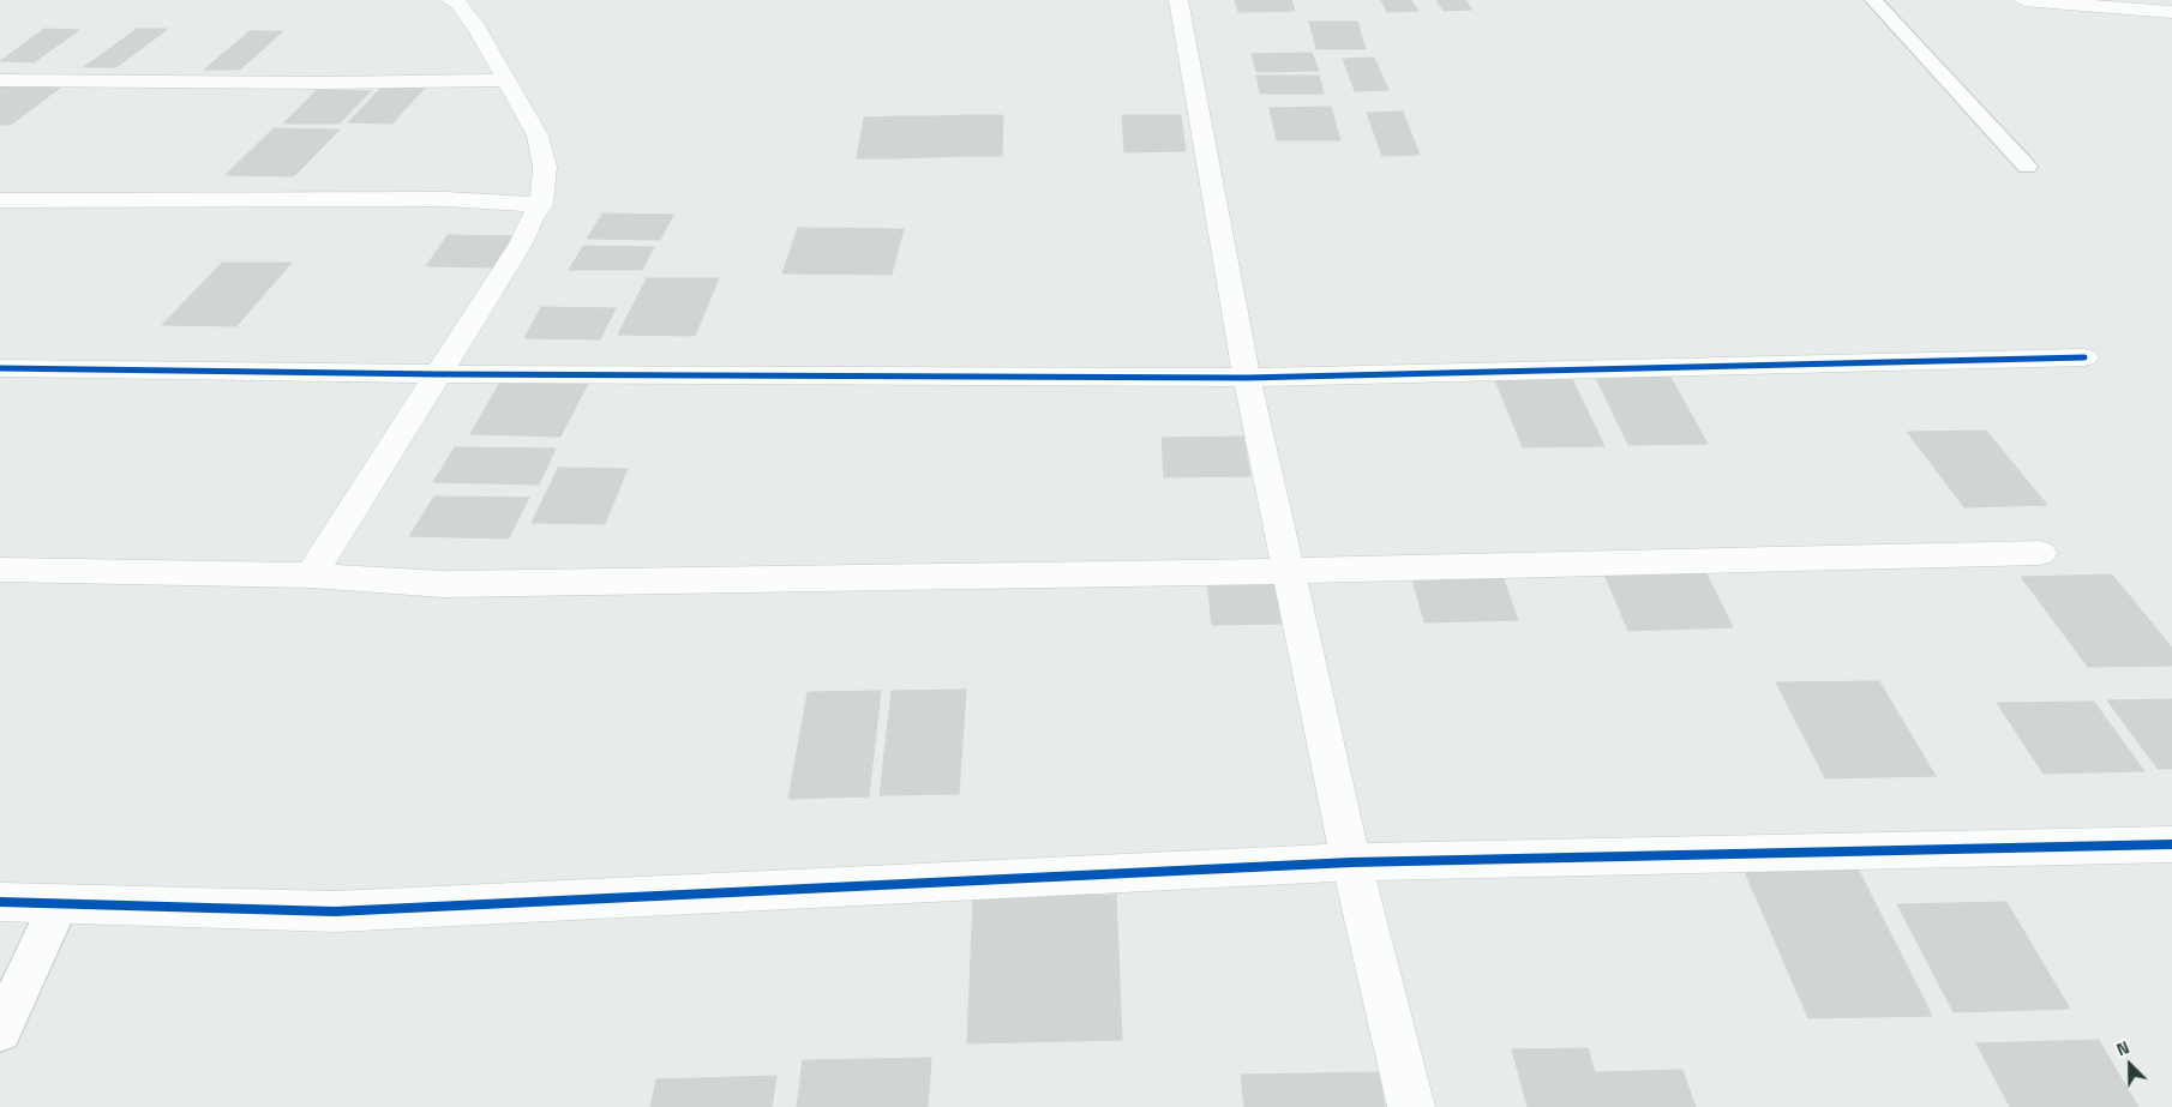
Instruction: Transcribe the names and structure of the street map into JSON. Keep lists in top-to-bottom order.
{
  "north": "top left"
}
